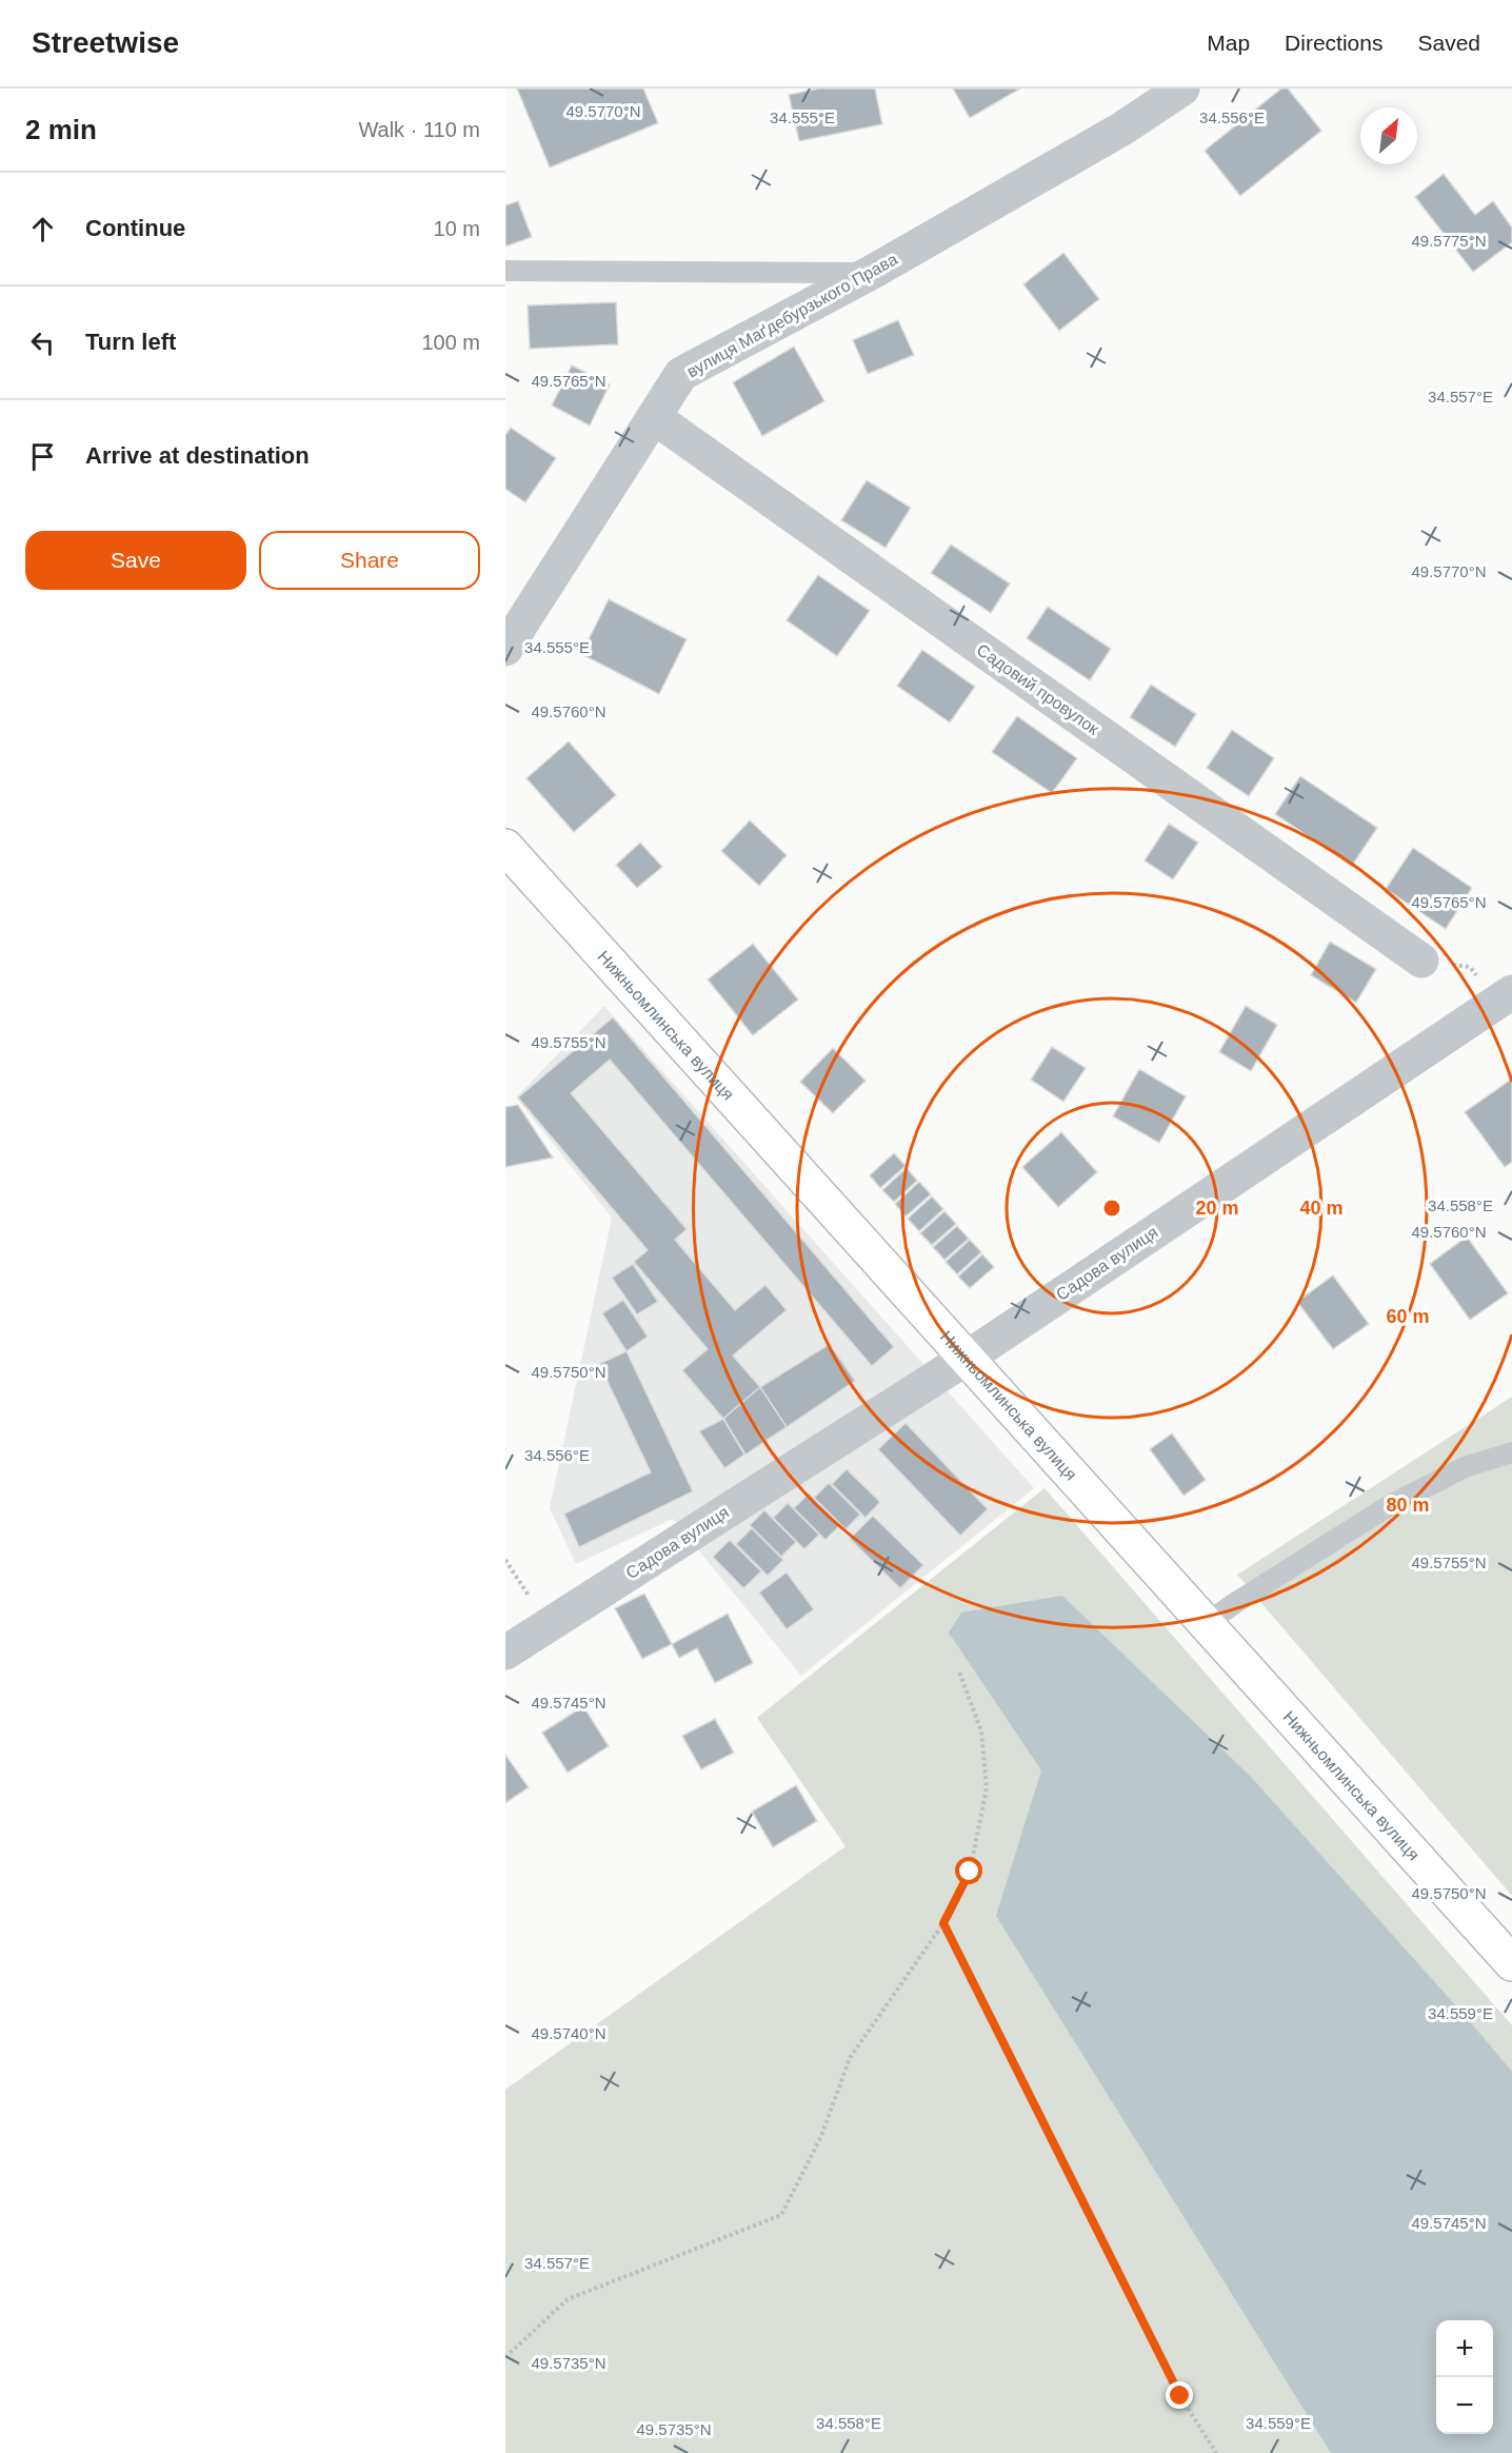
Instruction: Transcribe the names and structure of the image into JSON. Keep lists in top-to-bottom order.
{
  "streets": {
    "main road": ["Нижньомлинська вулиця"],
    "street": ["вулиця Маґдебурзького Права", "Садовий провулок", "Садова вулиця"]
  },
  "crossings": [
    ["вулиця Маґдебурзького Права", "Садовий провулок"],
    ["Нижньомлинська вулиця", "Садова вулиця"]
  ],
  "north": "top right",
  "page": {
    "header": "Streetwise",
    "nav": ["Map", "Directions", "Saved"],
    "heading": ["2 min", "Walk · 110 m"],
    "list": [
      ["Continue", "10 m"],
      ["Turn left", "100 m"],
      "Arrive at destination"
    ],
    "buttons": ["Save", "Share"],
    "map_buttons": ["+", "−"]
  },
  "coordinates": [
    "49.5770°N",
    "34.555°E",
    "34.556°E",
    "49.5775°N",
    "49.5765°N",
    "34.557°E",
    "49.5760°N",
    "49.5755°N",
    "34.558°E",
    "49.5750°N",
    "49.5745°N",
    "34.559°E",
    "49.5740°N",
    "49.5735°N"
  ],
  "rings": [
    "20 m",
    "40 m",
    "60 m",
    "80 m"
  ]
}
